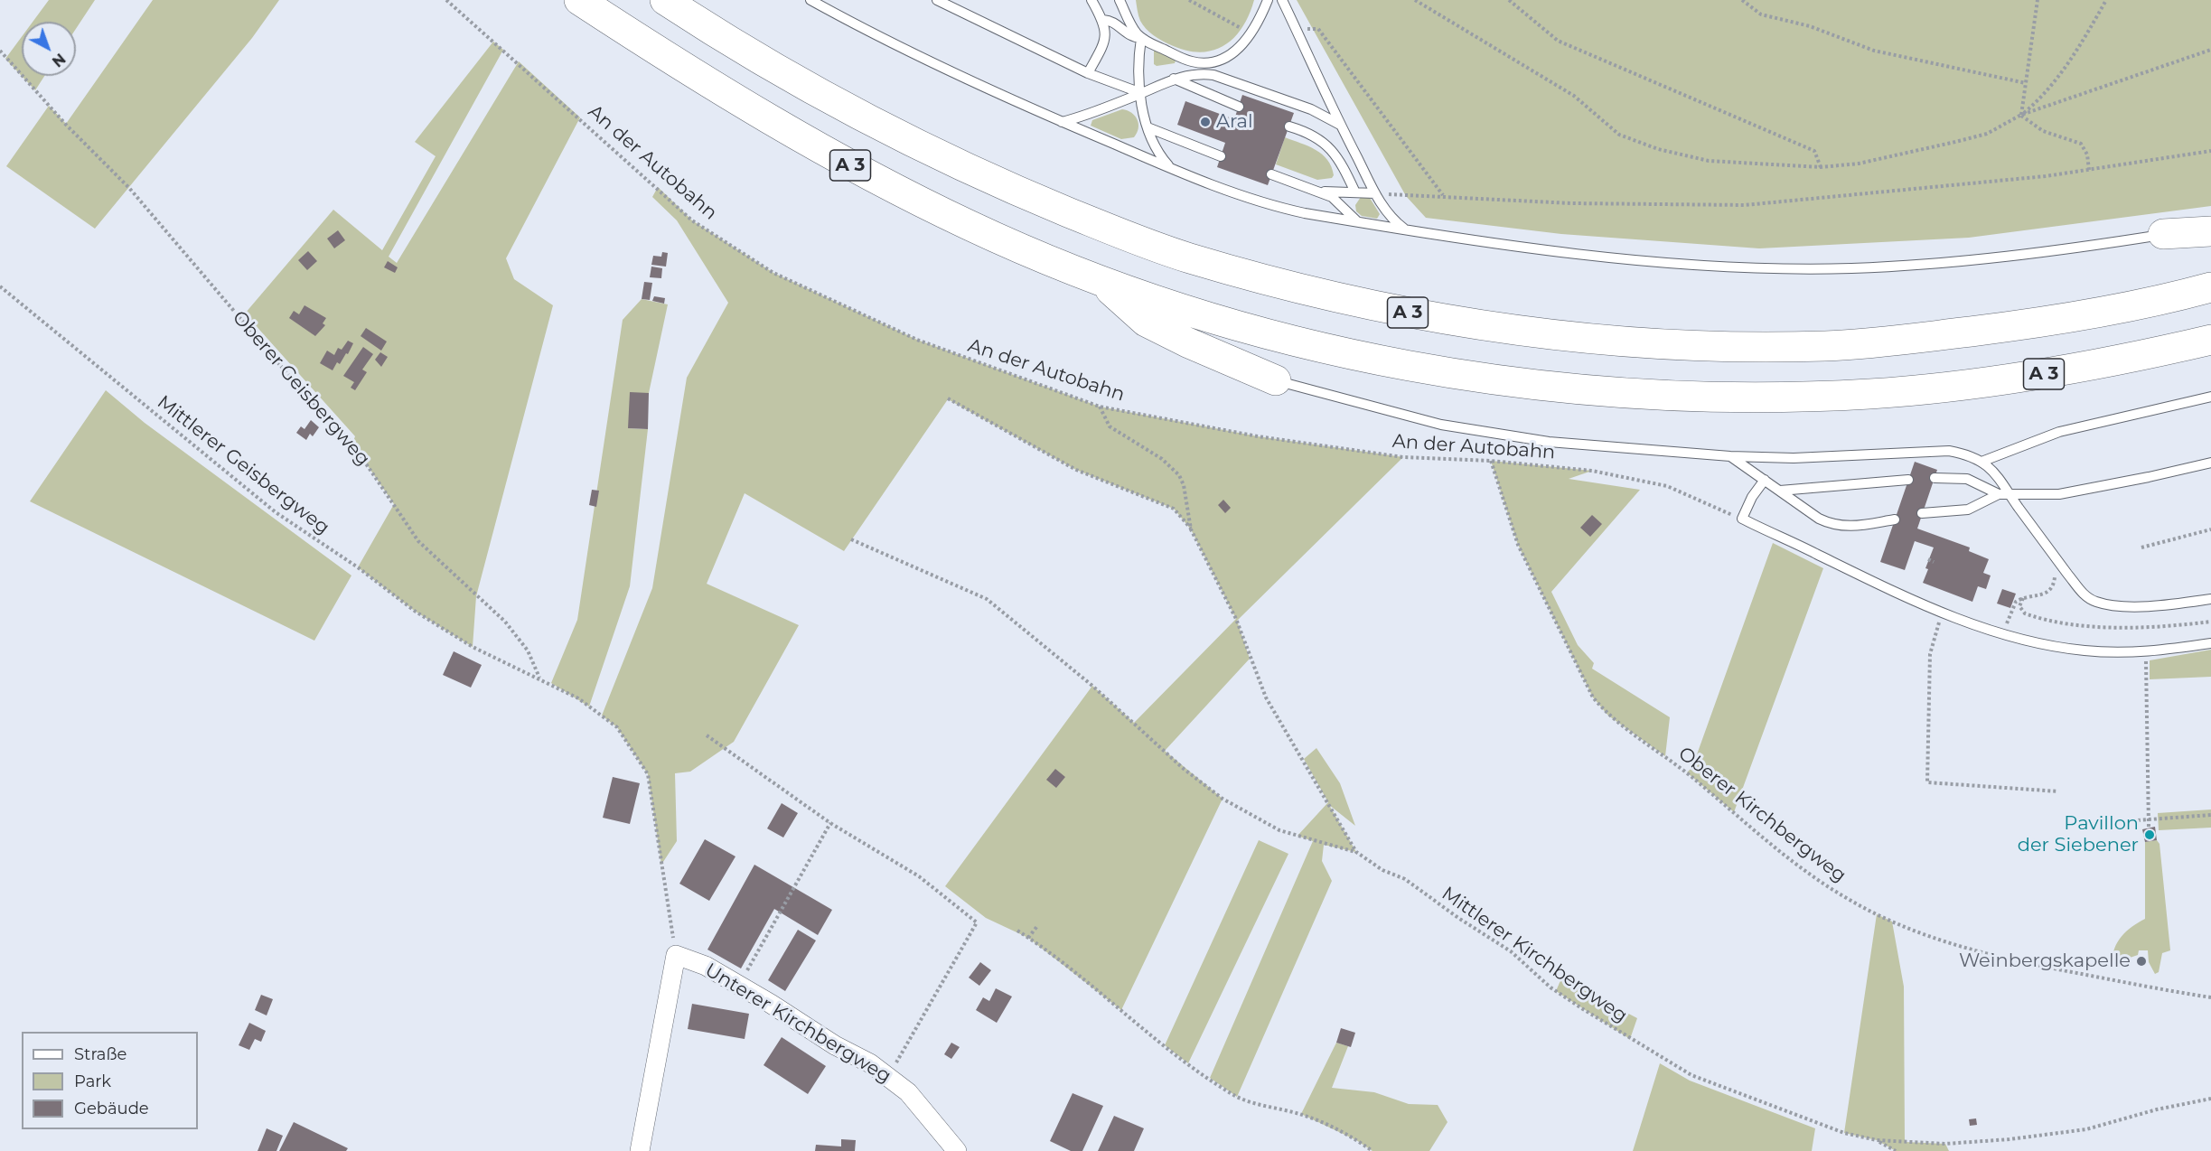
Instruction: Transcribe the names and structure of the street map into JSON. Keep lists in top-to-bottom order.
{
  "streets": {
    "highway": ["A 3"],
    "street": ["Unterer Kirchbergweg"],
    "path": [
      "An der Autobahn",
      "Oberer Geisbergweg",
      "Mittlerer Geisbergweg",
      "Oberer Kirchbergweg",
      "Mittlerer Kirchbergweg"
    ]
  },
  "crossings": [
    ["An der Autobahn", "Oberer Kirchbergweg"],
    ["An der Autobahn", "Mittlerer Kirchbergweg"],
    ["Oberer Geisbergweg", "Mittlerer Geisbergweg"]
  ],
  "places": ["Aral", "Pavillon der Siebener", "Weinbergskapelle"],
  "legend": ["Straße", "Park", "Gebäude"],
  "north": "bottom right"
}
